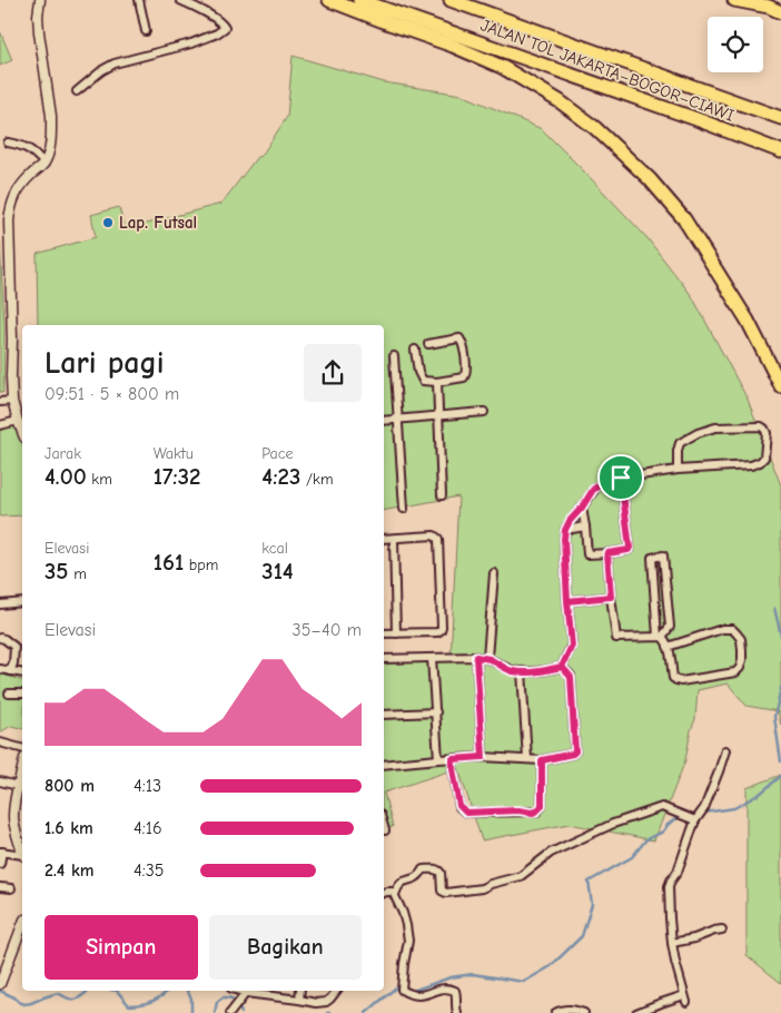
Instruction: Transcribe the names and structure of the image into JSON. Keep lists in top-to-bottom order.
{
  "streets": {
    "highway": ["JALAN TOL JAKARTA–BOGOR–CIAWI"]
  },
  "places": ["Lap. Futsal"],
  "page": {
    "heading": ["Lari pagi", "09:51 · 5 × 800 m"],
    "stats": [
      ["Jarak", "4.00 km"],
      ["Waktu", "17:32"],
      ["Pace", "4:23 /km"],
      ["Elevasi", "35 m"],
      ["161 bpm"],
      ["kcal", "314"]
    ],
    "chart": ["Elevasi", "35–40 m"],
    "list": [
      {
        "name": "800 m",
        "note": "4:13"
      },
      {
        "name": "1.6 km",
        "note": "4:16"
      },
      {
        "name": "2.4 km",
        "note": "4:35"
      }
    ],
    "buttons": ["Simpan", "Bagikan"]
  }
}
